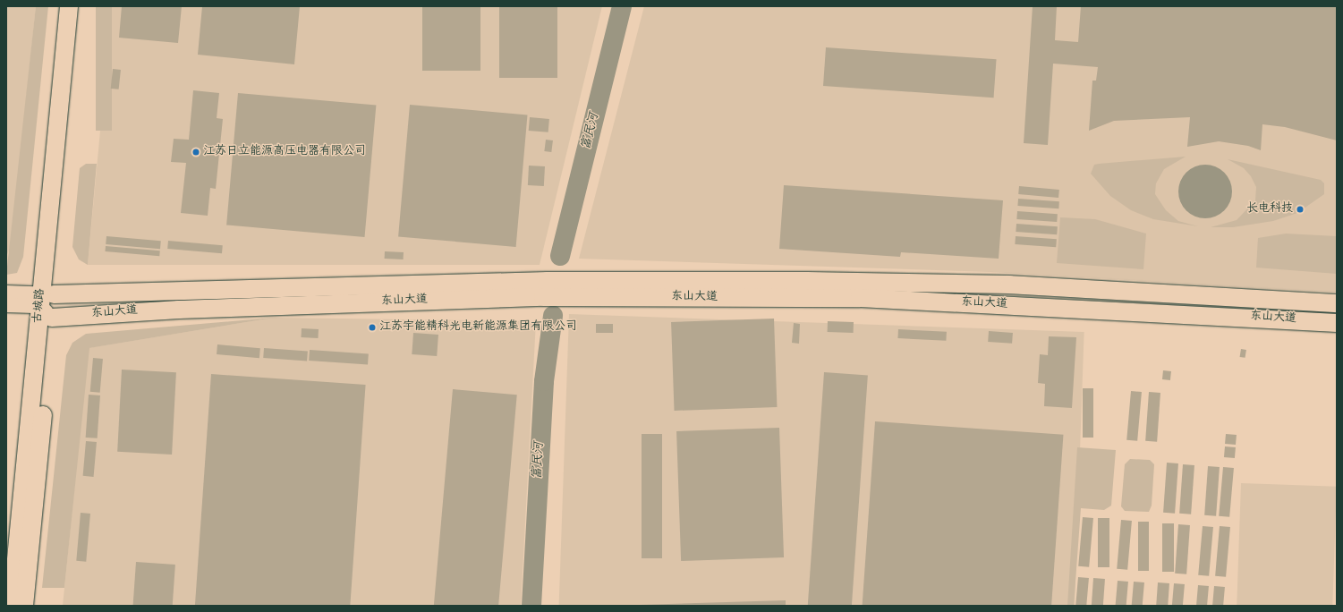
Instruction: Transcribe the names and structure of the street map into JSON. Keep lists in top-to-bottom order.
{
  "streets": {
    "main road": ["东山大道", "古城路"]
  },
  "crossings": [
    ["东山大道", "古城路"]
  ],
  "water": ["富民河"],
  "places": ["江苏日立能源高压电器有限公司", "长电科技", "江苏宇能精科光电新能源集团有限公司"]
}
